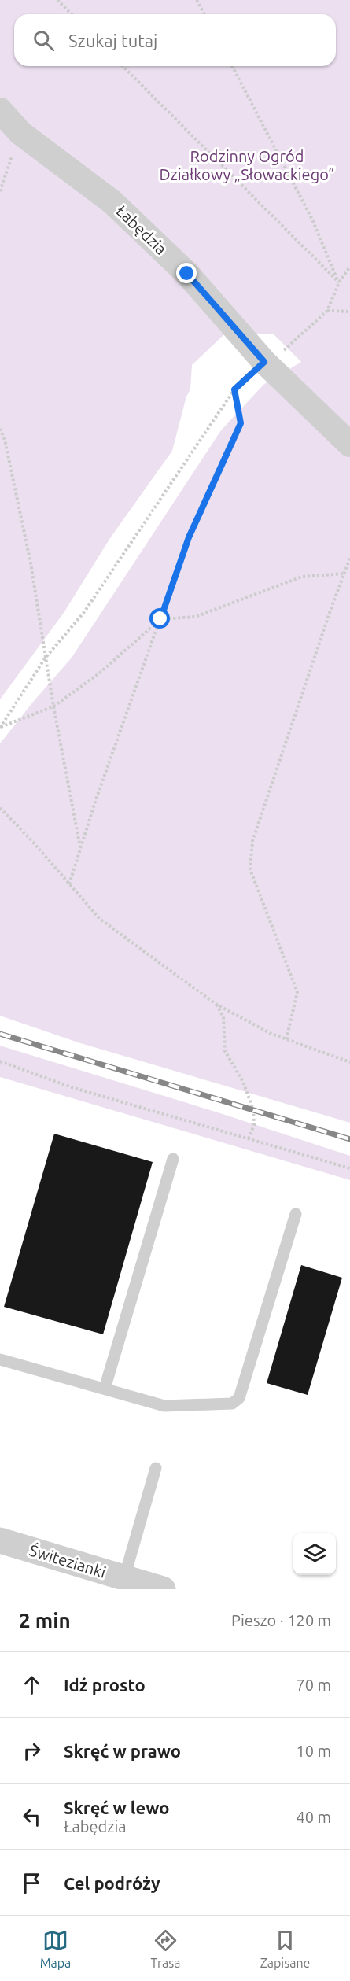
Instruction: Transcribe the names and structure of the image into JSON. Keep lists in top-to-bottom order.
{
  "streets": {
    "street": ["Łabędzia", "Świtezianki"]
  },
  "parks": ["Rodzinny Ogród Działkowy „Słowackiego”"],
  "page": {
    "search": "Szukaj tutaj",
    "heading": ["2 min", "Pieszo · 120 m"],
    "list": [
      ["Idź prosto", "70 m"],
      ["Skręć w prawo", "10 m"],
      ["Skręć w lewo", "Łabędzia", "40 m"],
      "Cel podróży"
    ],
    "nav": ["Mapa", "Trasa", "Zapisane"]
  }
}
